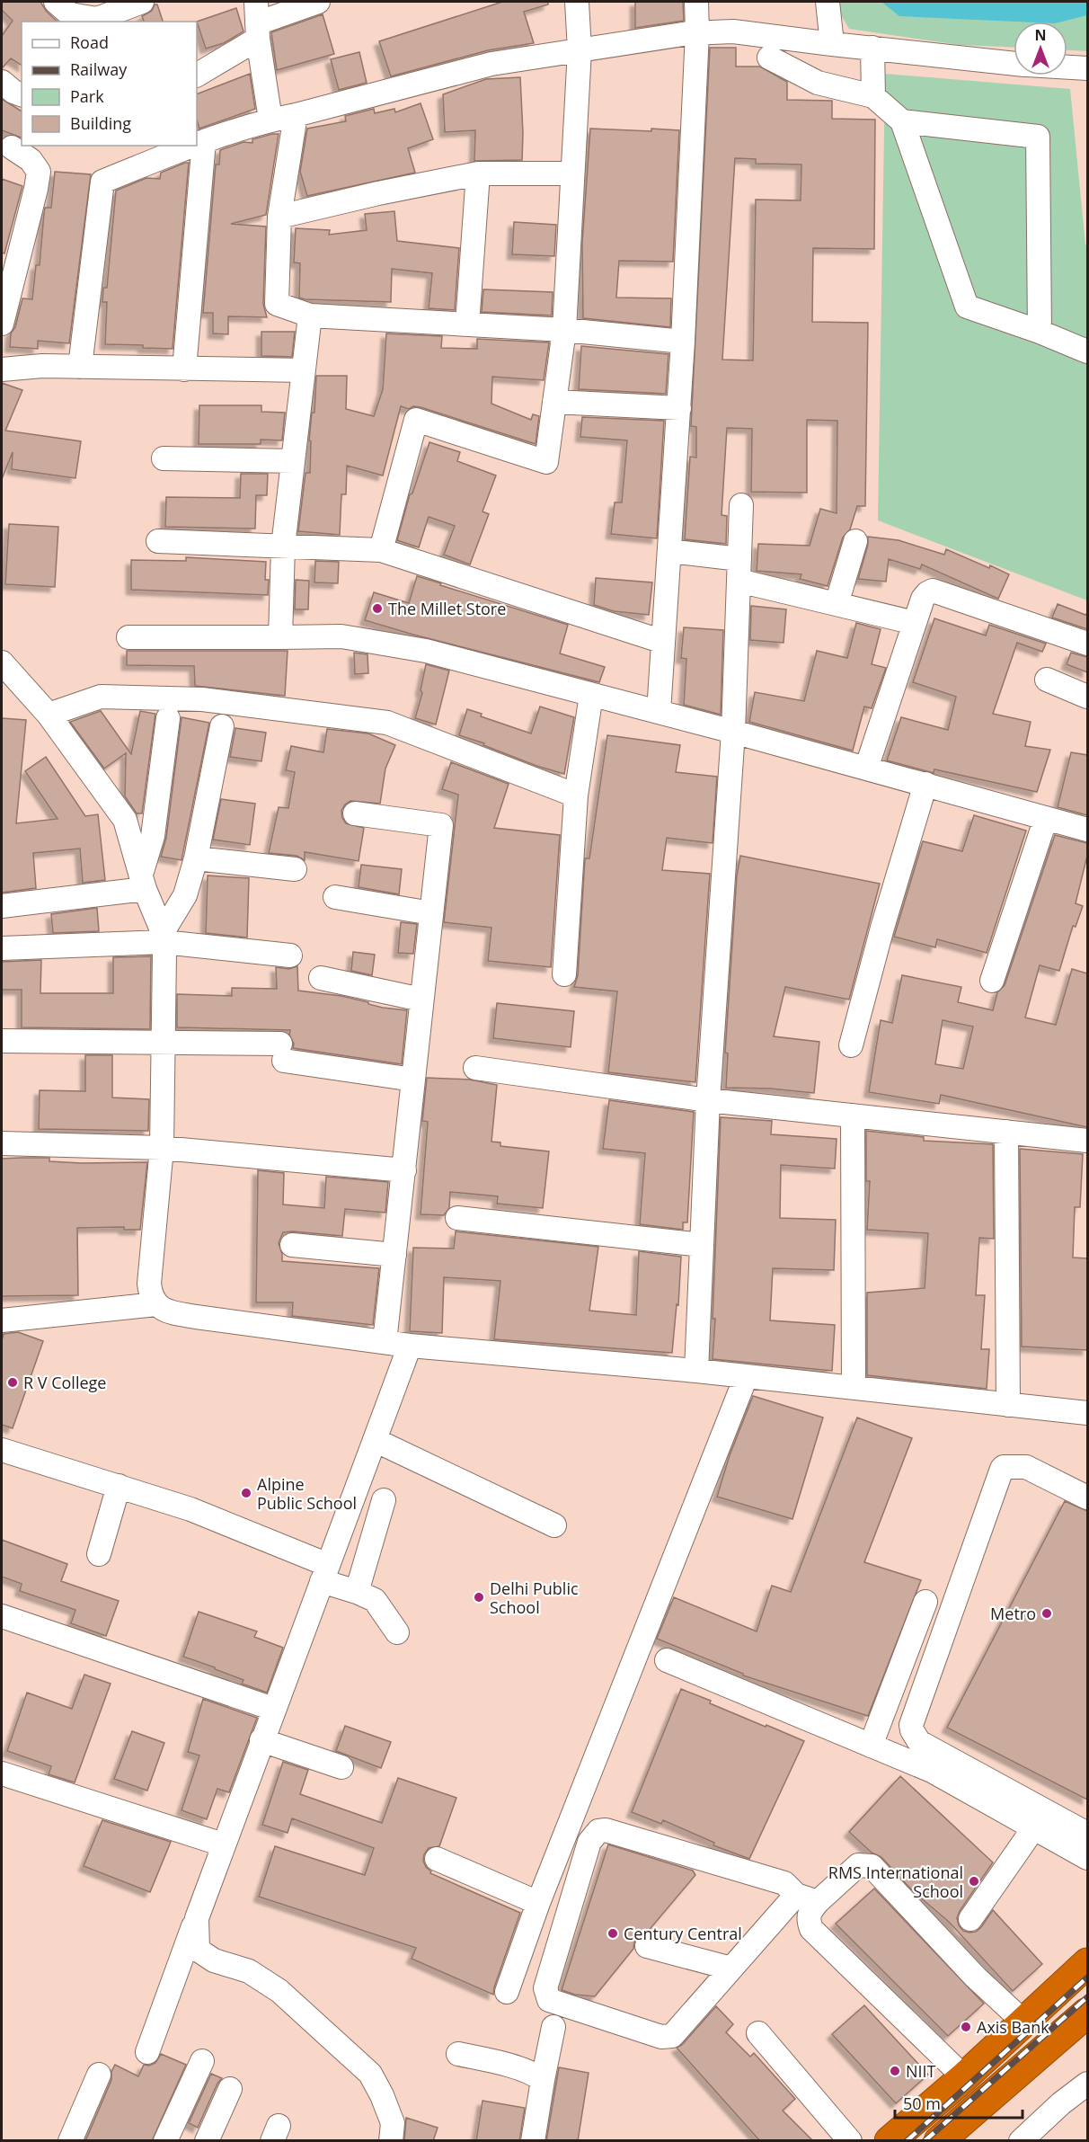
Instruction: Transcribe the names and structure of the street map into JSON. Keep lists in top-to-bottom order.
{
  "places": [
    "The Millet Store",
    "R V College",
    "Alpine Public School",
    "Delhi Public School",
    "Metro",
    "RMS International School",
    "Century Central",
    "Axis Bank",
    "NIIT"
  ],
  "legend": [
    "Road",
    "Railway",
    "Park",
    "Building"
  ],
  "scale_bar": "50 m",
  "north": "top"
}
